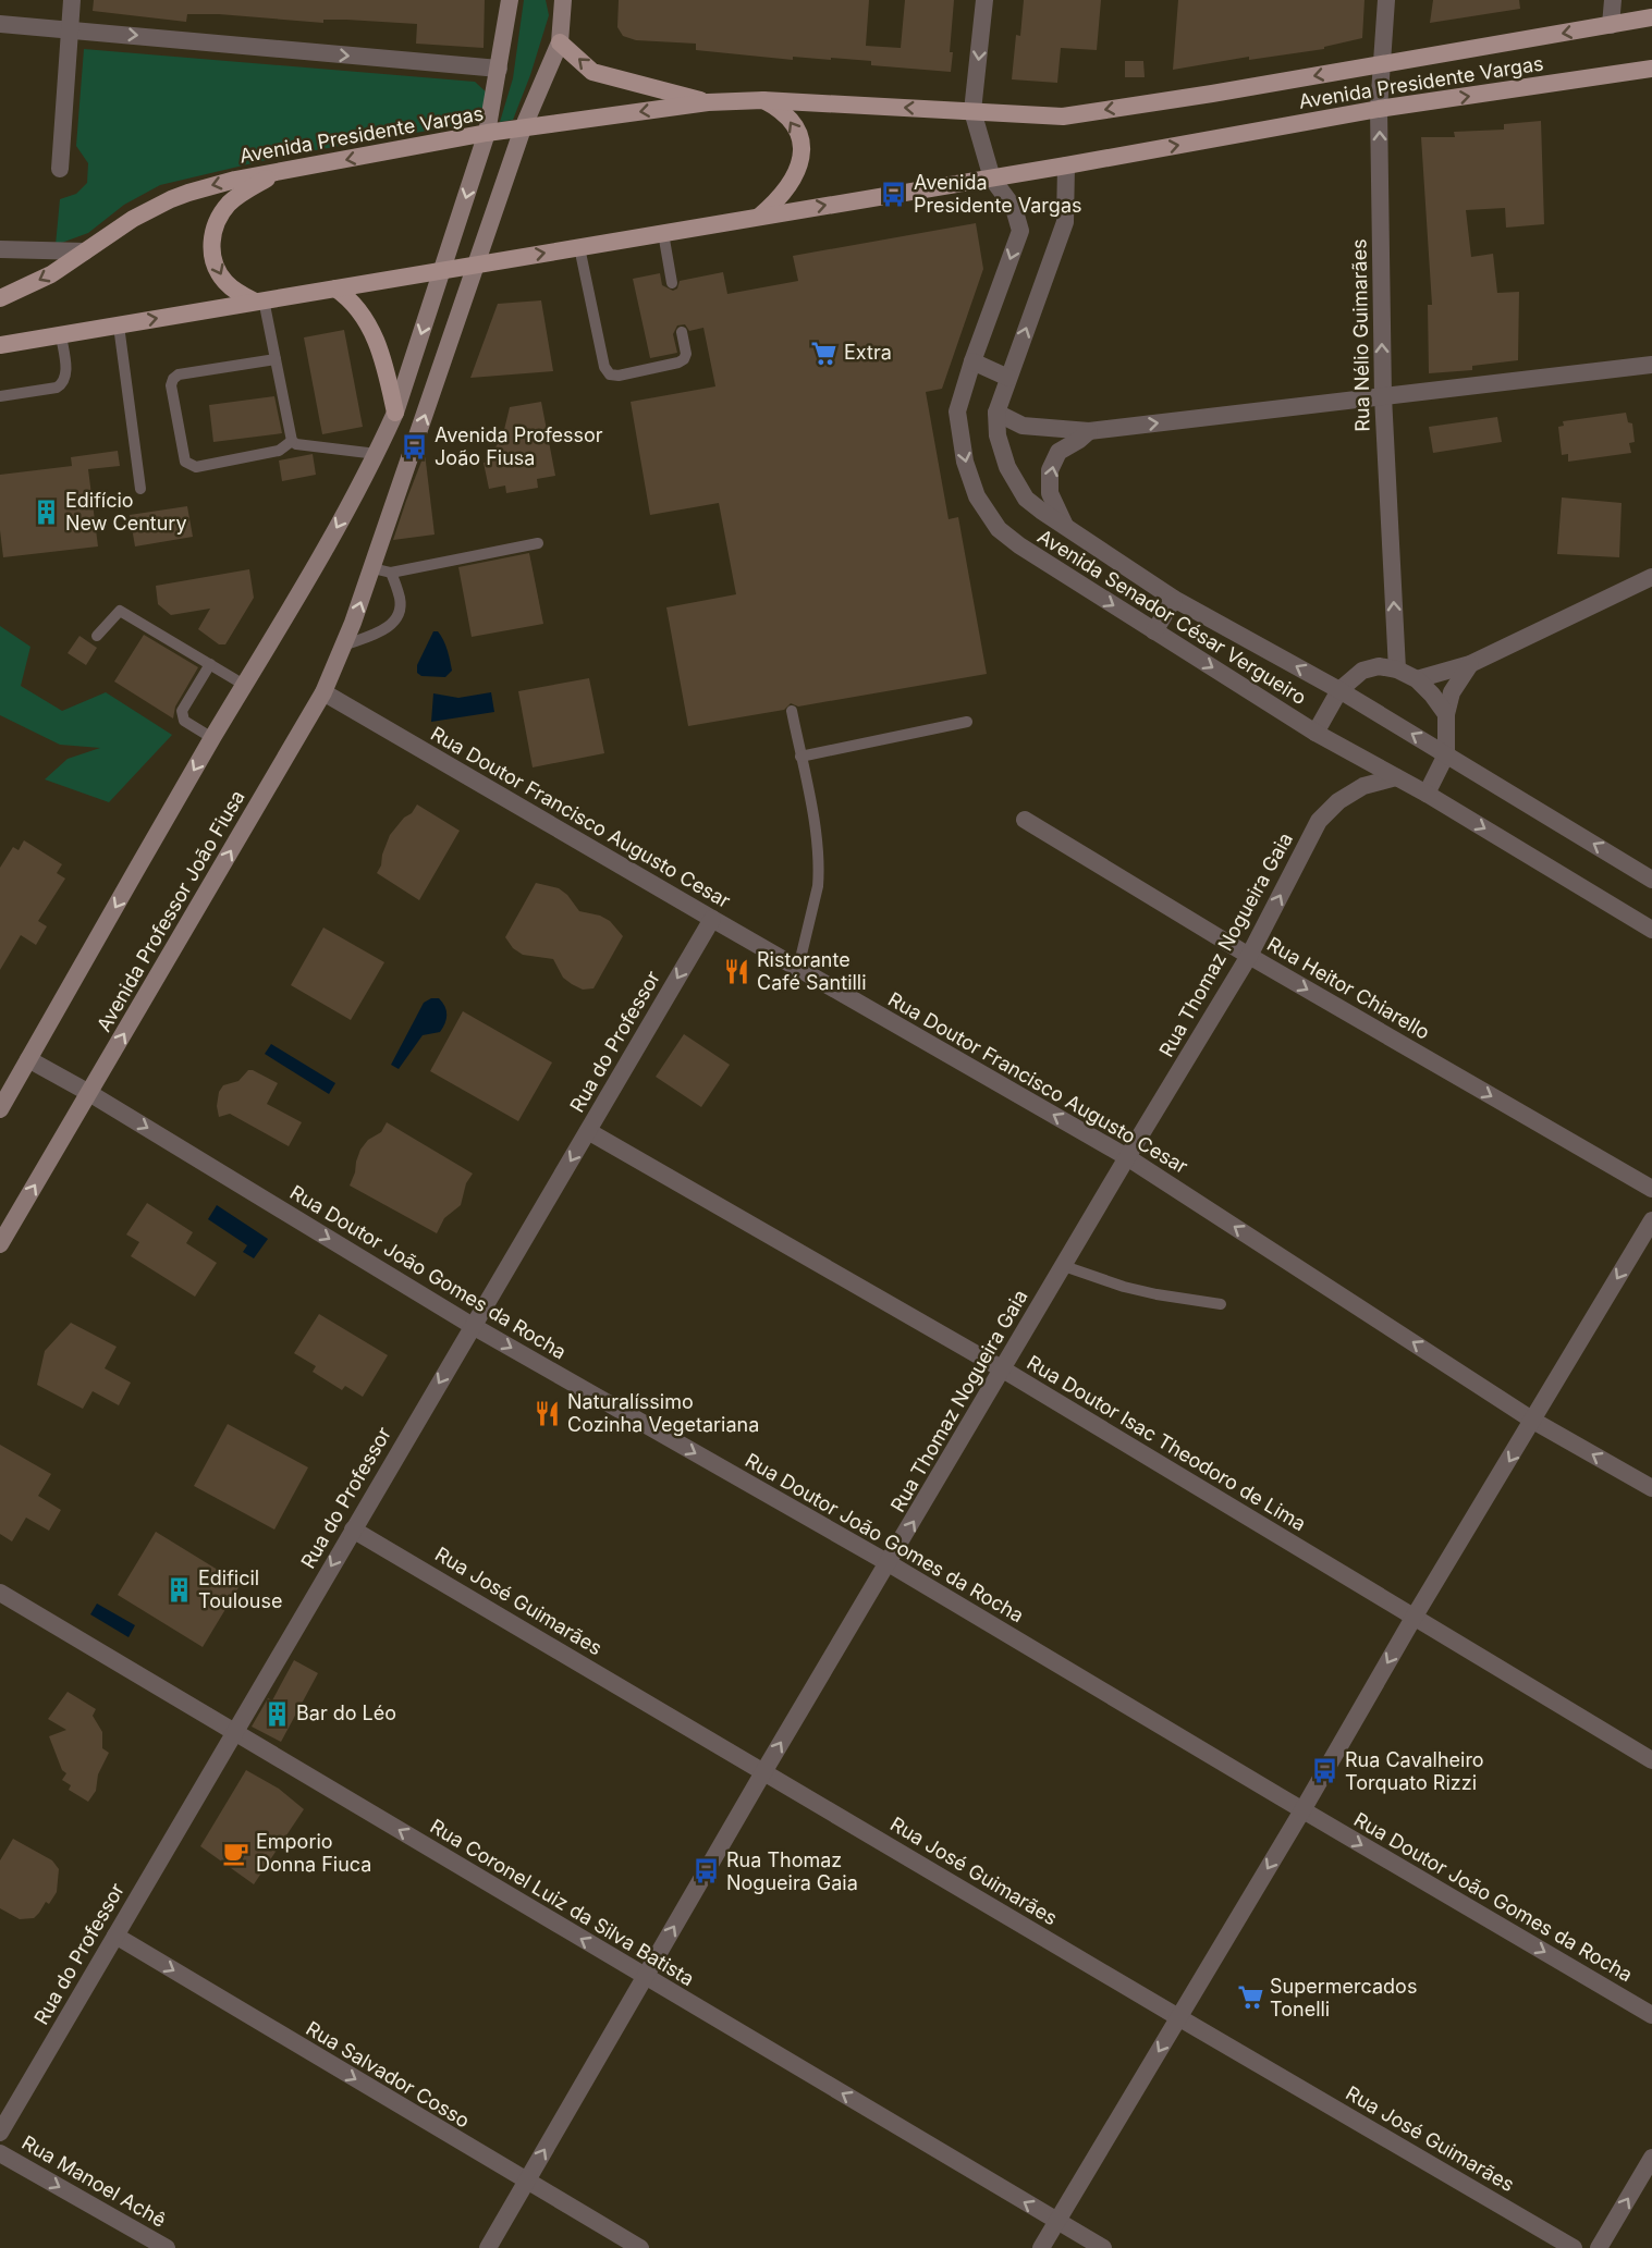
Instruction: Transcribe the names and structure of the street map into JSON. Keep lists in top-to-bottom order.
{
  "streets": {
    "main road": ["Avenida Presidente Vargas", "Avenida Professor João Fiusa"],
    "street": [
      "Rua Nélio Guimarães",
      "Avenida Senador César Vergueiro",
      "Rua Doutor Francisco Augusto Cesar",
      "Rua Thomaz Nogueira Gaia",
      "Rua Heitor Chiarello",
      "Rua do Professor",
      "Rua Doutor João Gomes da Rocha",
      "Rua Doutor Isac Theodoro de Lima",
      "Rua José Guimarães",
      "Rua Coronel Luiz da Silva Batista",
      "Rua Salvador Cosso",
      "Rua Manoel Achê"
    ]
  },
  "crossings": [
    ["Avenida Presidente Vargas", "Rua Nélio Guimarães"],
    ["Avenida Presidente Vargas", "Avenida Senador César Vergueiro"],
    ["Avenida Presidente Vargas", "Avenida Professor João Fiusa"],
    ["Avenida Senador César Vergueiro", "Rua Thomaz Nogueira Gaia"],
    ["Rua Doutor Francisco Augusto Cesar", "Avenida Professor João Fiusa"],
    ["Rua Doutor Francisco Augusto Cesar", "Rua Thomaz Nogueira Gaia"],
    ["Rua Doutor Francisco Augusto Cesar", "Rua do Professor"],
    ["Avenida Professor João Fiusa", "Rua Doutor João Gomes da Rocha"],
    ["Rua Thomaz Nogueira Gaia", "Rua Heitor Chiarello"],
    ["Rua Thomaz Nogueira Gaia", "Rua Doutor João Gomes da Rocha"],
    ["Rua Thomaz Nogueira Gaia", "Rua Doutor Isac Theodoro de Lima"],
    ["Rua Thomaz Nogueira Gaia", "Rua José Guimarães"],
    ["Rua Thomaz Nogueira Gaia", "Rua Coronel Luiz da Silva Batista"],
    ["Rua Thomaz Nogueira Gaia", "Rua Salvador Cosso"],
    ["Rua do Professor", "Rua Doutor João Gomes da Rocha"],
    ["Rua do Professor", "Rua Doutor Isac Theodoro de Lima"],
    ["Rua do Professor", "Rua José Guimarães"],
    ["Rua do Professor", "Rua Coronel Luiz da Silva Batista"],
    ["Rua do Professor", "Rua Salvador Cosso"]
  ],
  "one_way": [
    "Rua Nélio Guimarães",
    "Rua Doutor Francisco Augusto Cesar",
    "Rua Thomaz Nogueira Gaia",
    "Rua Heitor Chiarello",
    "Rua do Professor",
    "Rua Doutor João Gomes da Rocha",
    "Rua Coronel Luiz da Silva Batista",
    "Rua Salvador Cosso",
    "Rua Manoel Achê"
  ],
  "places": {
    "bus stop": [
      "Avenida Presidente Vargas",
      "Avenida Professor João Fiusa",
      "Rua Cavalheiro Torquato Rizzi",
      "Rua Thomaz Nogueira Gaia"
    ],
    "supermarket": ["Extra", "Supermercados Tonelli"],
    "building": ["Edifício New Century", "Edificil Toulouse", "Bar do Léo"],
    "restaurant": ["Ristorante Café Santilli", "Naturalíssimo Cozinha Vegetariana"],
    "cafe": ["Emporio Donna Fiuca"]
  }
}
